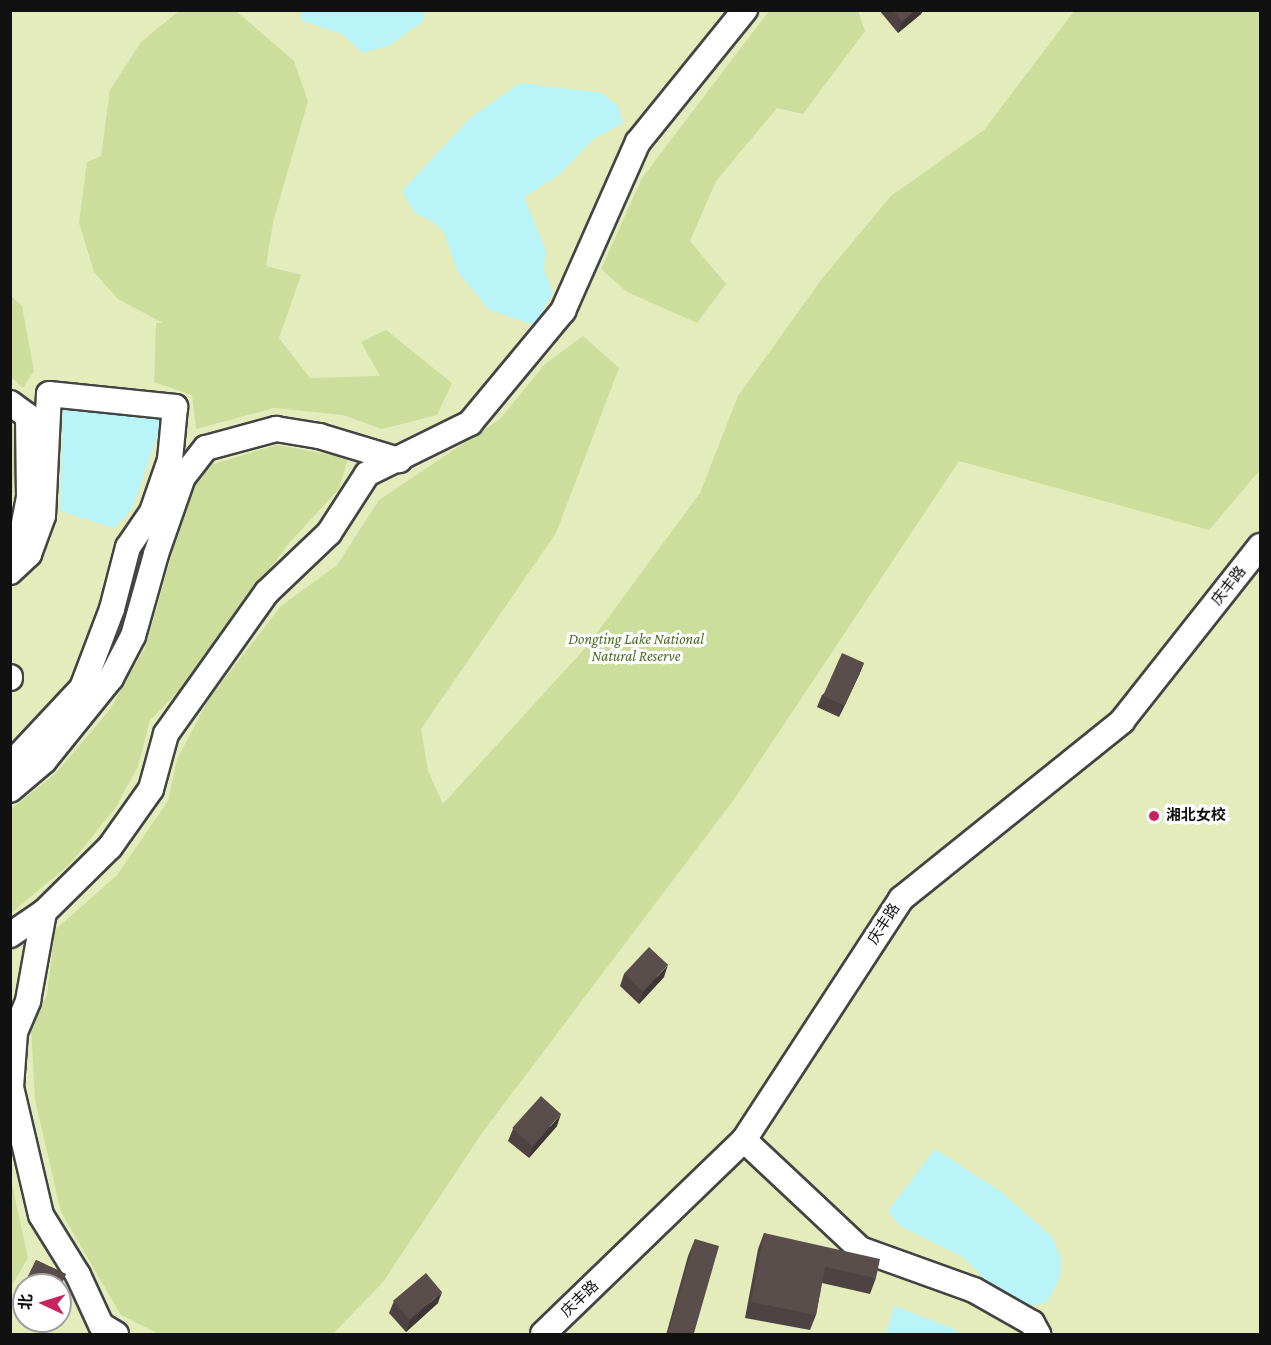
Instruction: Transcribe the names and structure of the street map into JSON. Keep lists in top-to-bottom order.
{
  "streets": {
    "street": ["庆丰路"]
  },
  "parks": ["Dongting Lake National Natural Reserve"],
  "places": ["湘北女校"],
  "north": "left"
}
